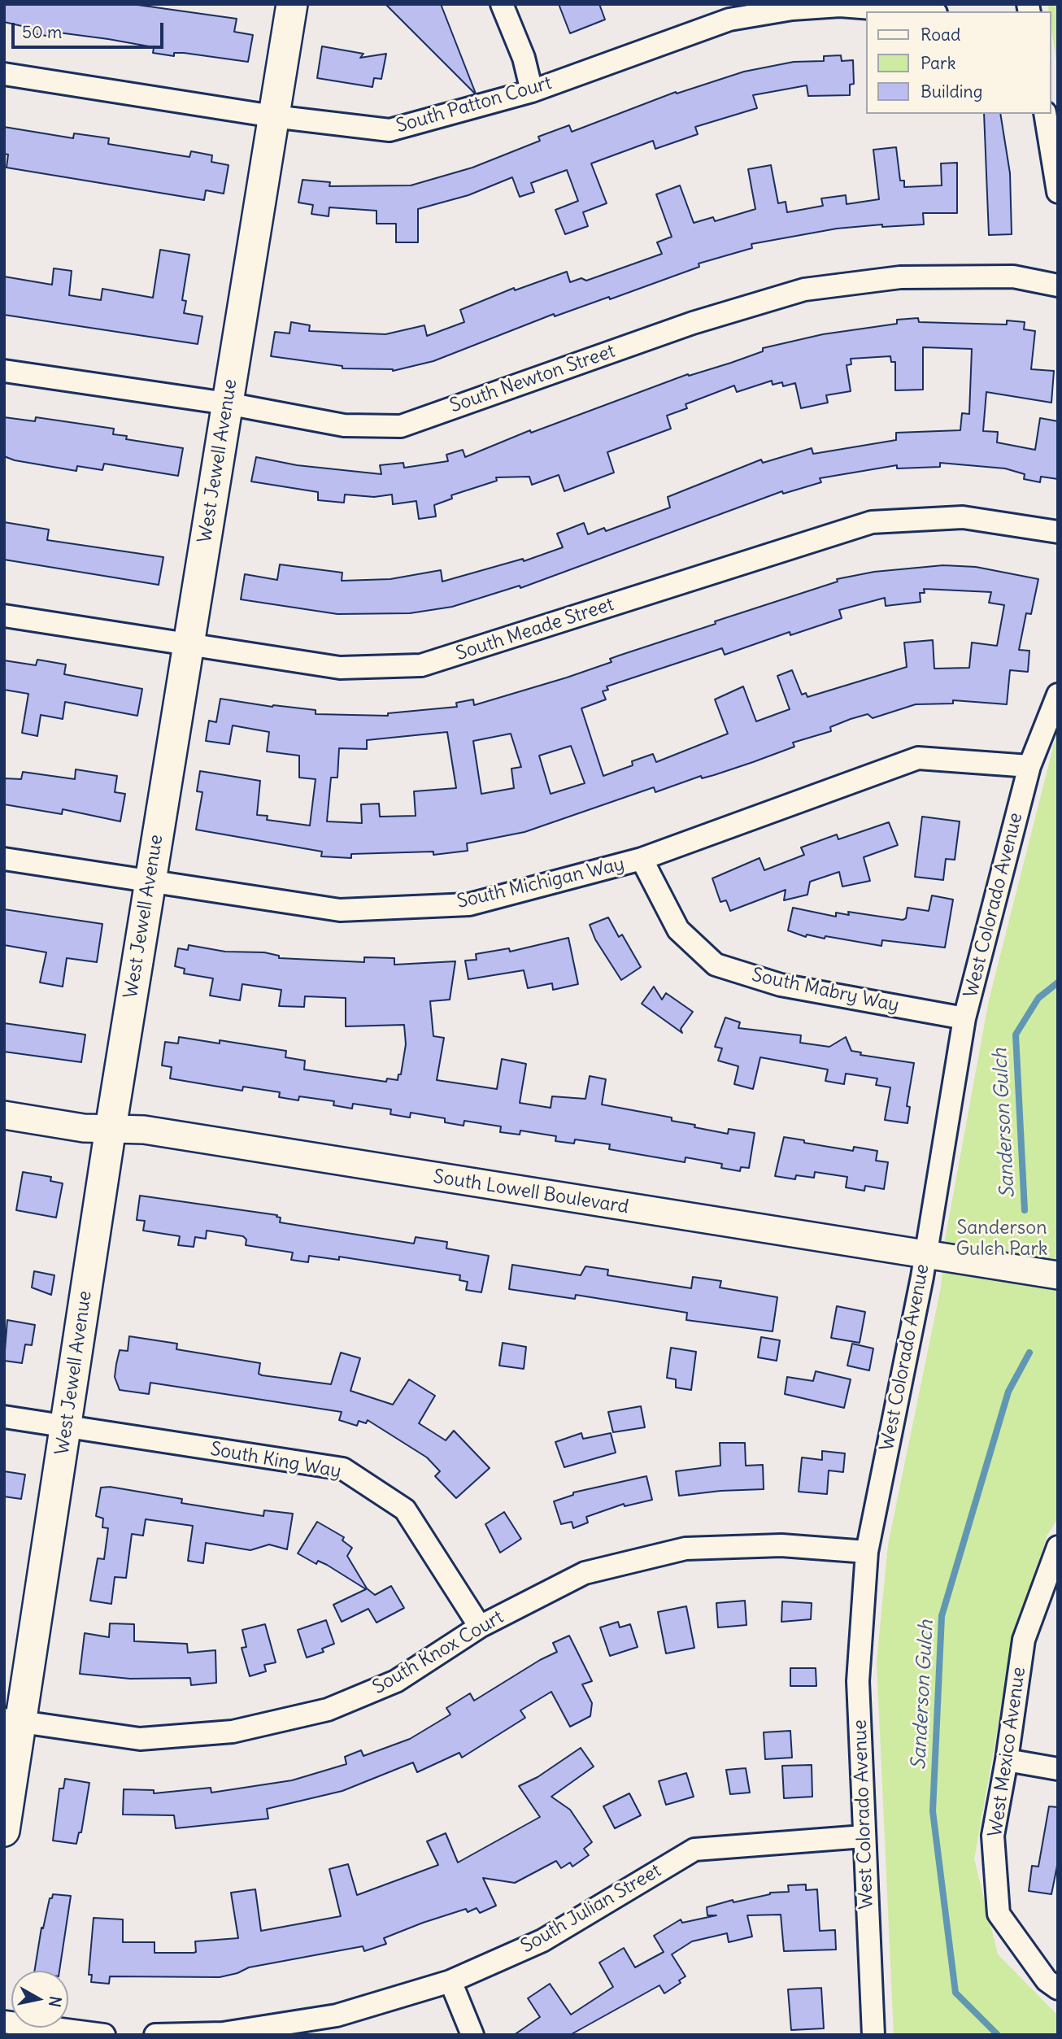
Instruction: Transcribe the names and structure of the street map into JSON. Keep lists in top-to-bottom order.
{
  "streets": {
    "main road": ["West Jewell Avenue"],
    "street": [
      "South Patton Court",
      "South Newton Street",
      "South Meade Street",
      "South Michigan Way",
      "West Colorado Avenue",
      "South Mabry Way",
      "South Lowell Boulevard",
      "South King Way",
      "South Knox Court",
      "West Mexico Avenue",
      "South Julian Street"
    ]
  },
  "crossings": [
    ["South Patton Court", "West Jewell Avenue"],
    ["South Newton Street", "West Jewell Avenue"],
    ["West Jewell Avenue", "South Meade Street"],
    ["West Jewell Avenue", "South Michigan Way"],
    ["West Jewell Avenue", "South Lowell Boulevard"],
    ["West Jewell Avenue", "South King Way"],
    ["West Jewell Avenue", "South Knox Court"],
    ["South Michigan Way", "West Colorado Avenue"],
    ["South Michigan Way", "South Mabry Way"],
    ["West Colorado Avenue", "South Mabry Way"],
    ["West Colorado Avenue", "South Lowell Boulevard"],
    ["West Colorado Avenue", "South Knox Court"],
    ["West Colorado Avenue", "South Julian Street"],
    ["South King Way", "South Knox Court"]
  ],
  "water": ["Sanderson Gulch"],
  "parks": ["Sanderson Gulch Park"],
  "legend": ["Road", "Park", "Building"],
  "scale_bar": "50 m",
  "north": "right"
}
